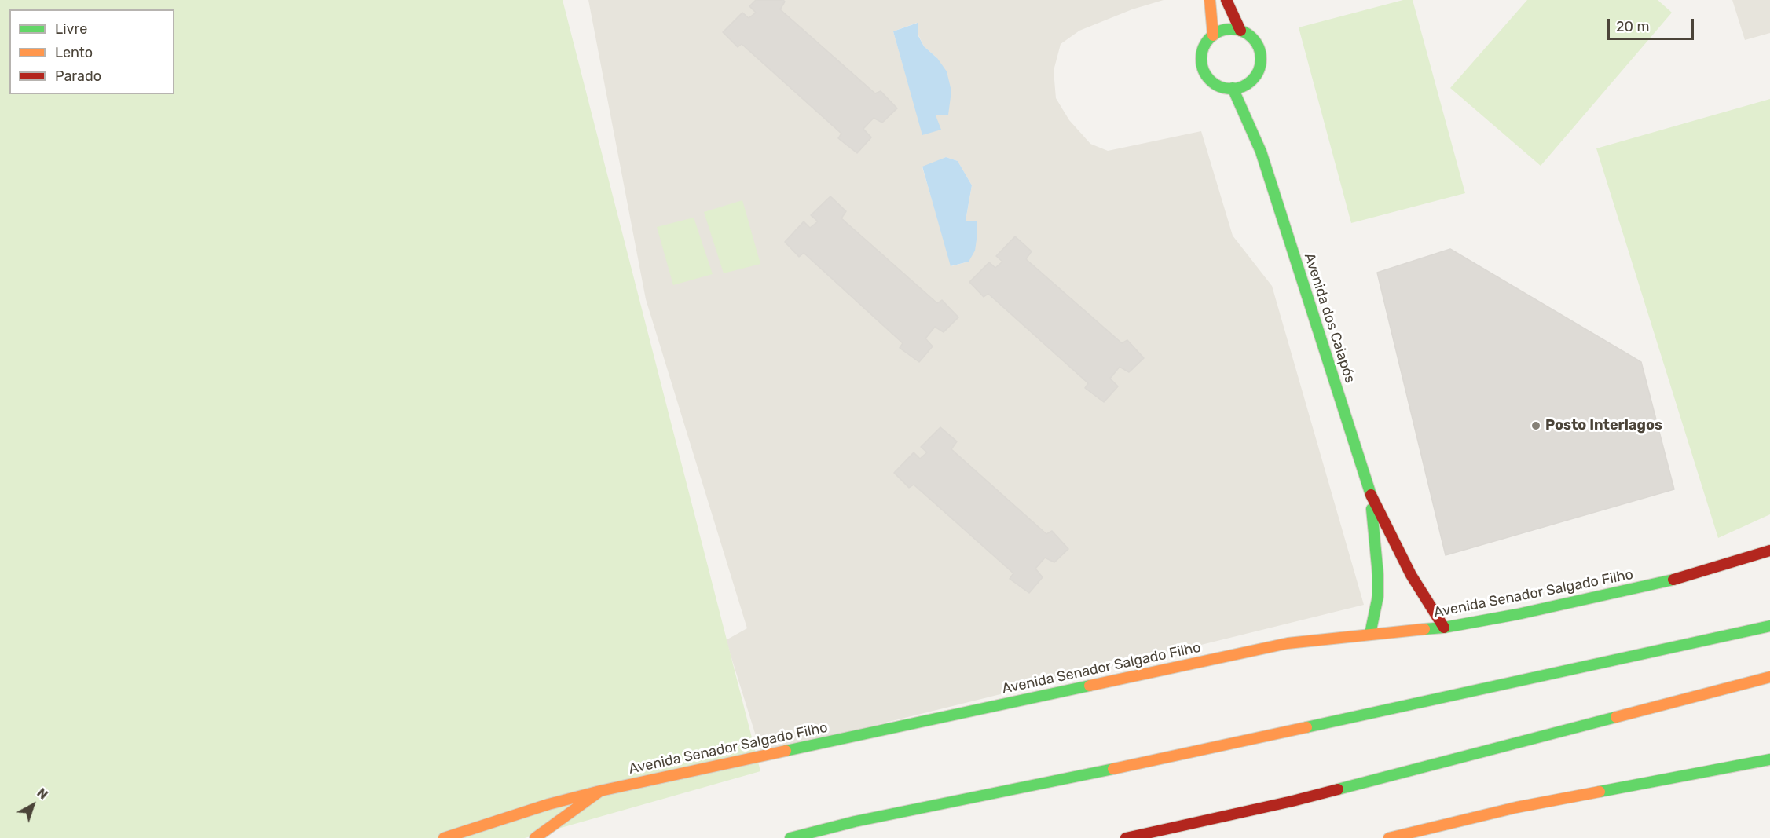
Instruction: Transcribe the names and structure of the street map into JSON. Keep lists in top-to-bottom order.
{
  "streets": {
    "main road": ["Avenida dos Caiapós", "Avenida Senador Salgado Filho"]
  },
  "crossings": [
    ["Avenida dos Caiapós", "Avenida Senador Salgado Filho"]
  ],
  "places": ["Posto Interlagos"],
  "legend": ["Livre", "Lento", "Parado"],
  "scale_bar": "20 m",
  "north": "top right"
}
